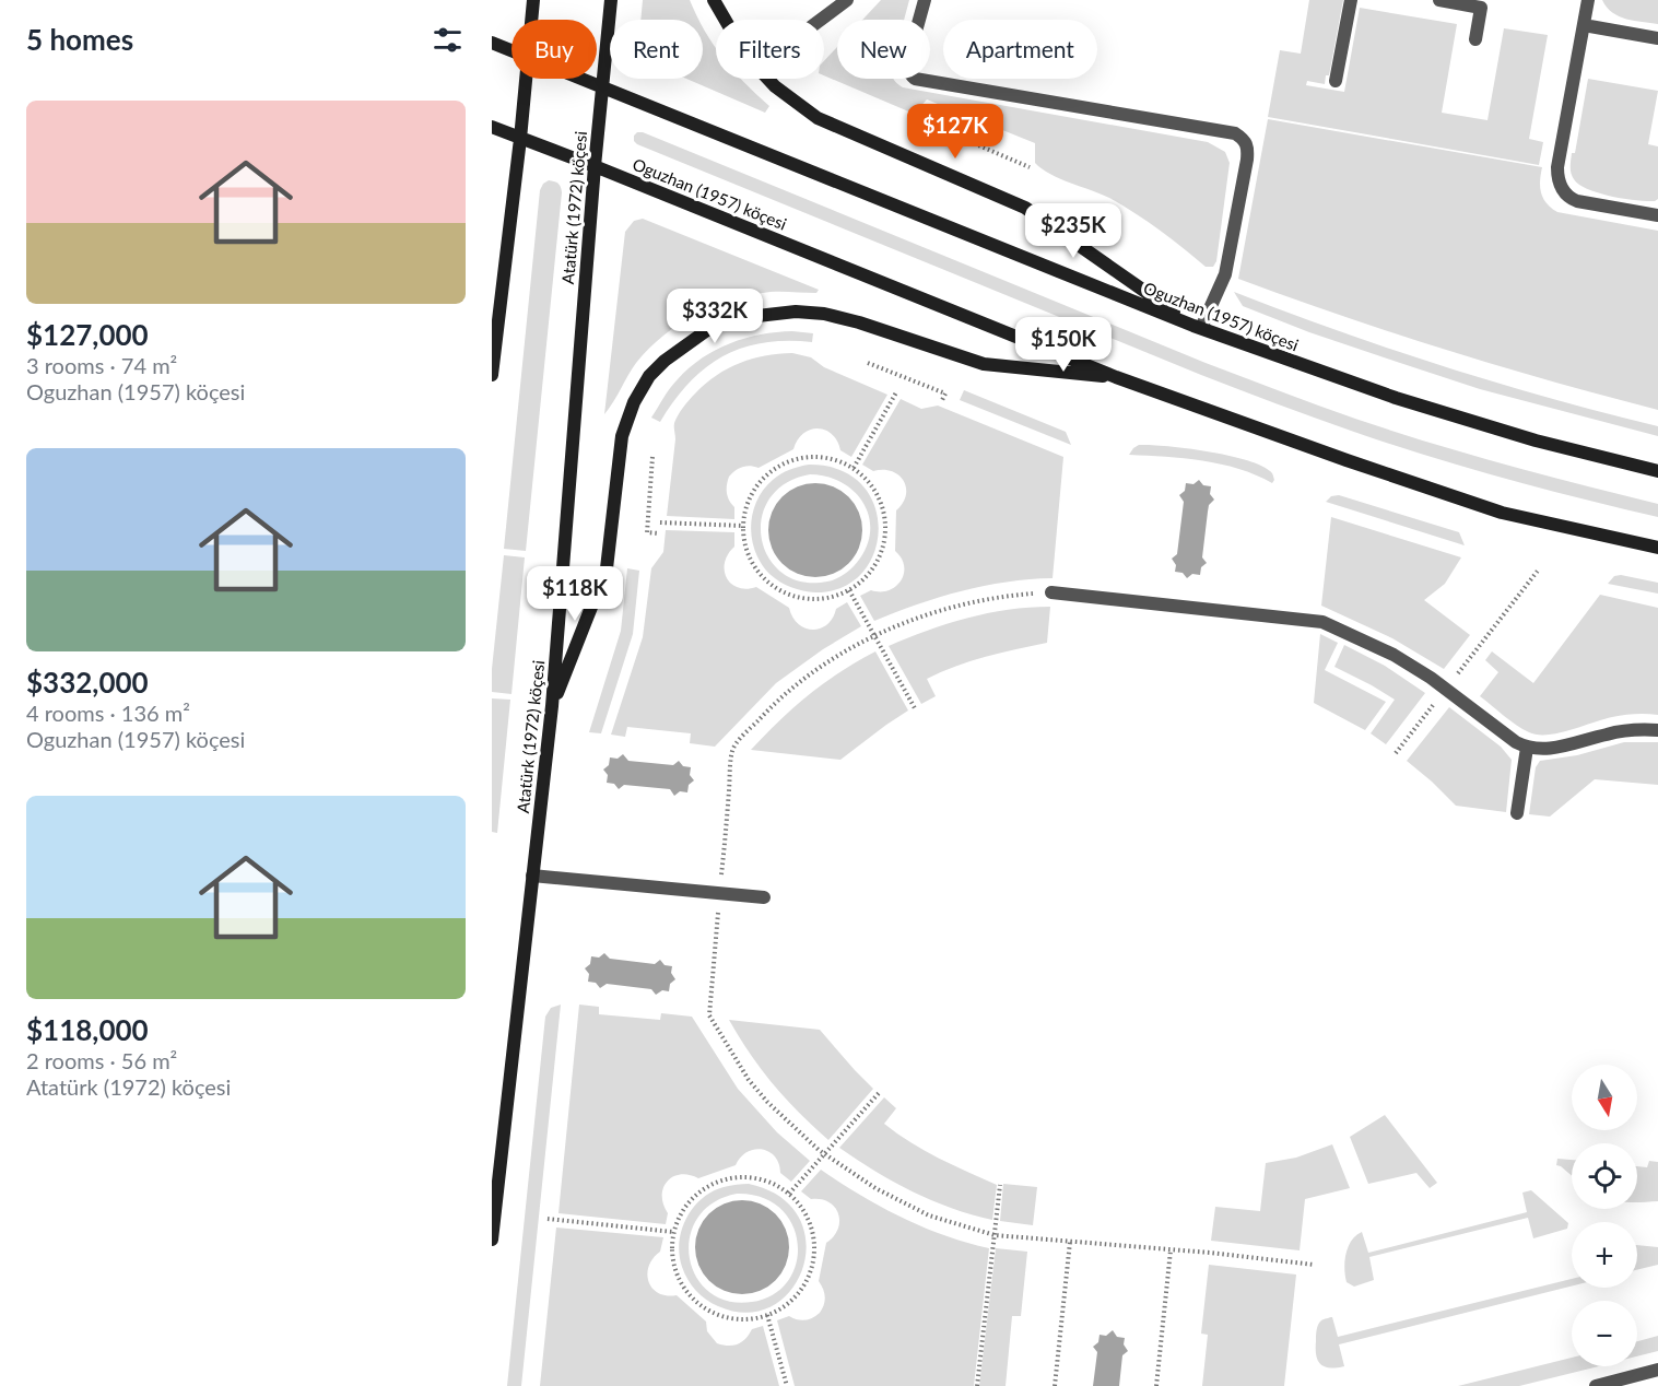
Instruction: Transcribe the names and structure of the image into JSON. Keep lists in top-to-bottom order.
{
  "streets": {
    "main road": ["Oguzhan (1957) köçesi", "Atatürk (1972) köçesi"]
  },
  "crossings": [
    ["Oguzhan (1957) köçesi", "Atatürk (1972) köçesi"]
  ],
  "north": "bottom",
  "page": {
    "heading": "5 homes",
    "chip": [
      "Buy",
      "Rent",
      "Filters",
      "New",
      "Apartment"
    ],
    "list": [
      {
        "name": "$127,000",
        "note": "3 rooms · 74 m² · Oguzhan (1957) köçesi"
      },
      {
        "name": "$332,000",
        "note": "4 rooms · 136 m² · Oguzhan (1957) köçesi"
      },
      {
        "name": "$118,000",
        "note": "2 rooms · 56 m² · Atatürk (1972) köçesi"
      }
    ],
    "price": [
      "$127K",
      "$235K",
      "$332K",
      "$150K",
      "$118K"
    ],
    "map_buttons": ["+", "−"]
  }
}
